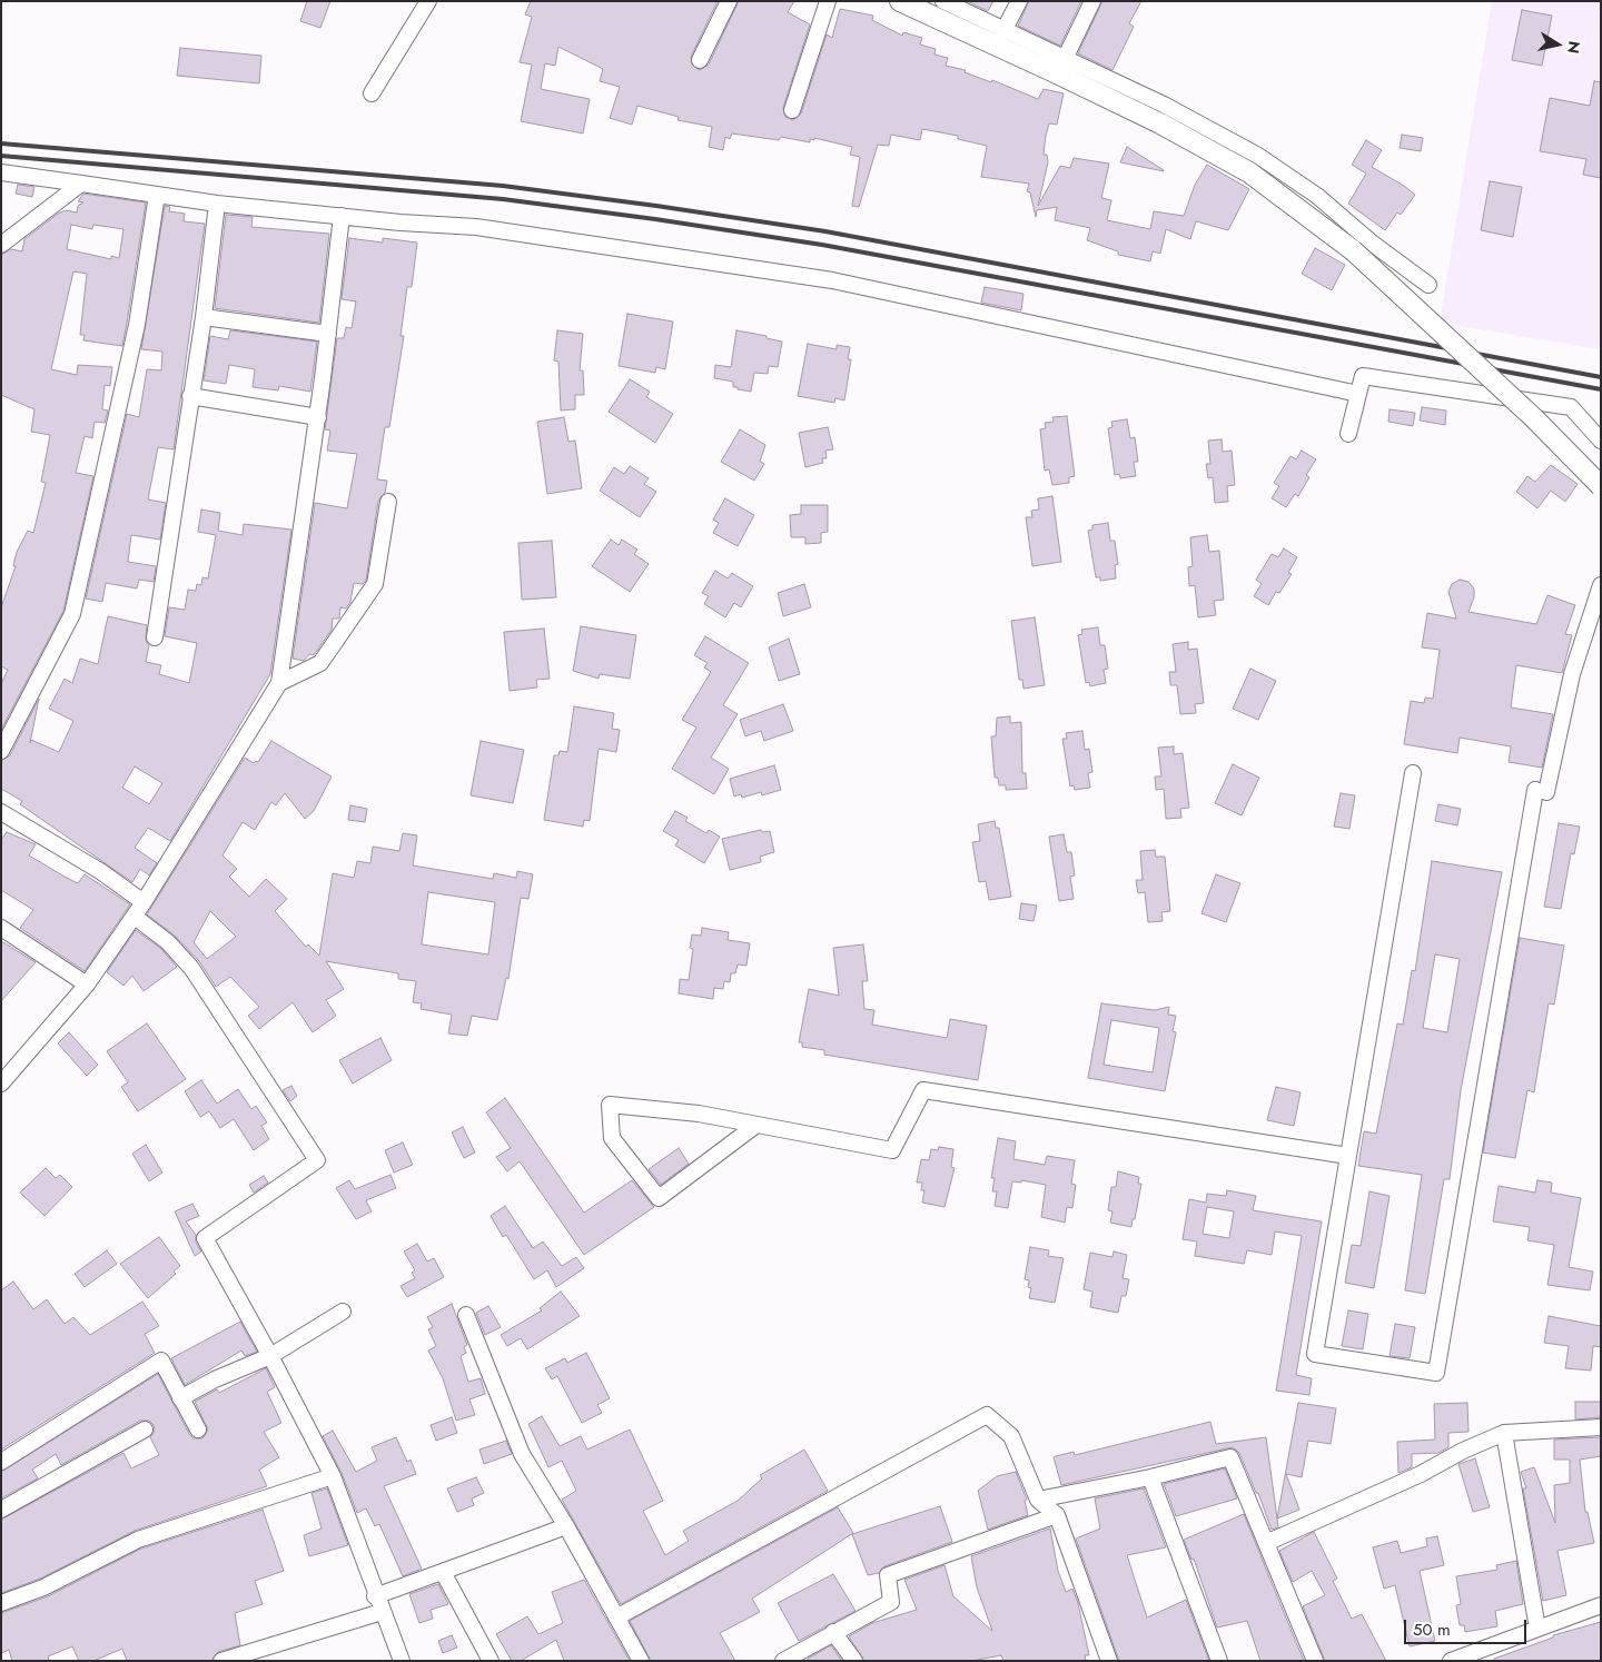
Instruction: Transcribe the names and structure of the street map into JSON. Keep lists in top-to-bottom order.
{
  "scale_bar": "50 m",
  "north": "right"
}
